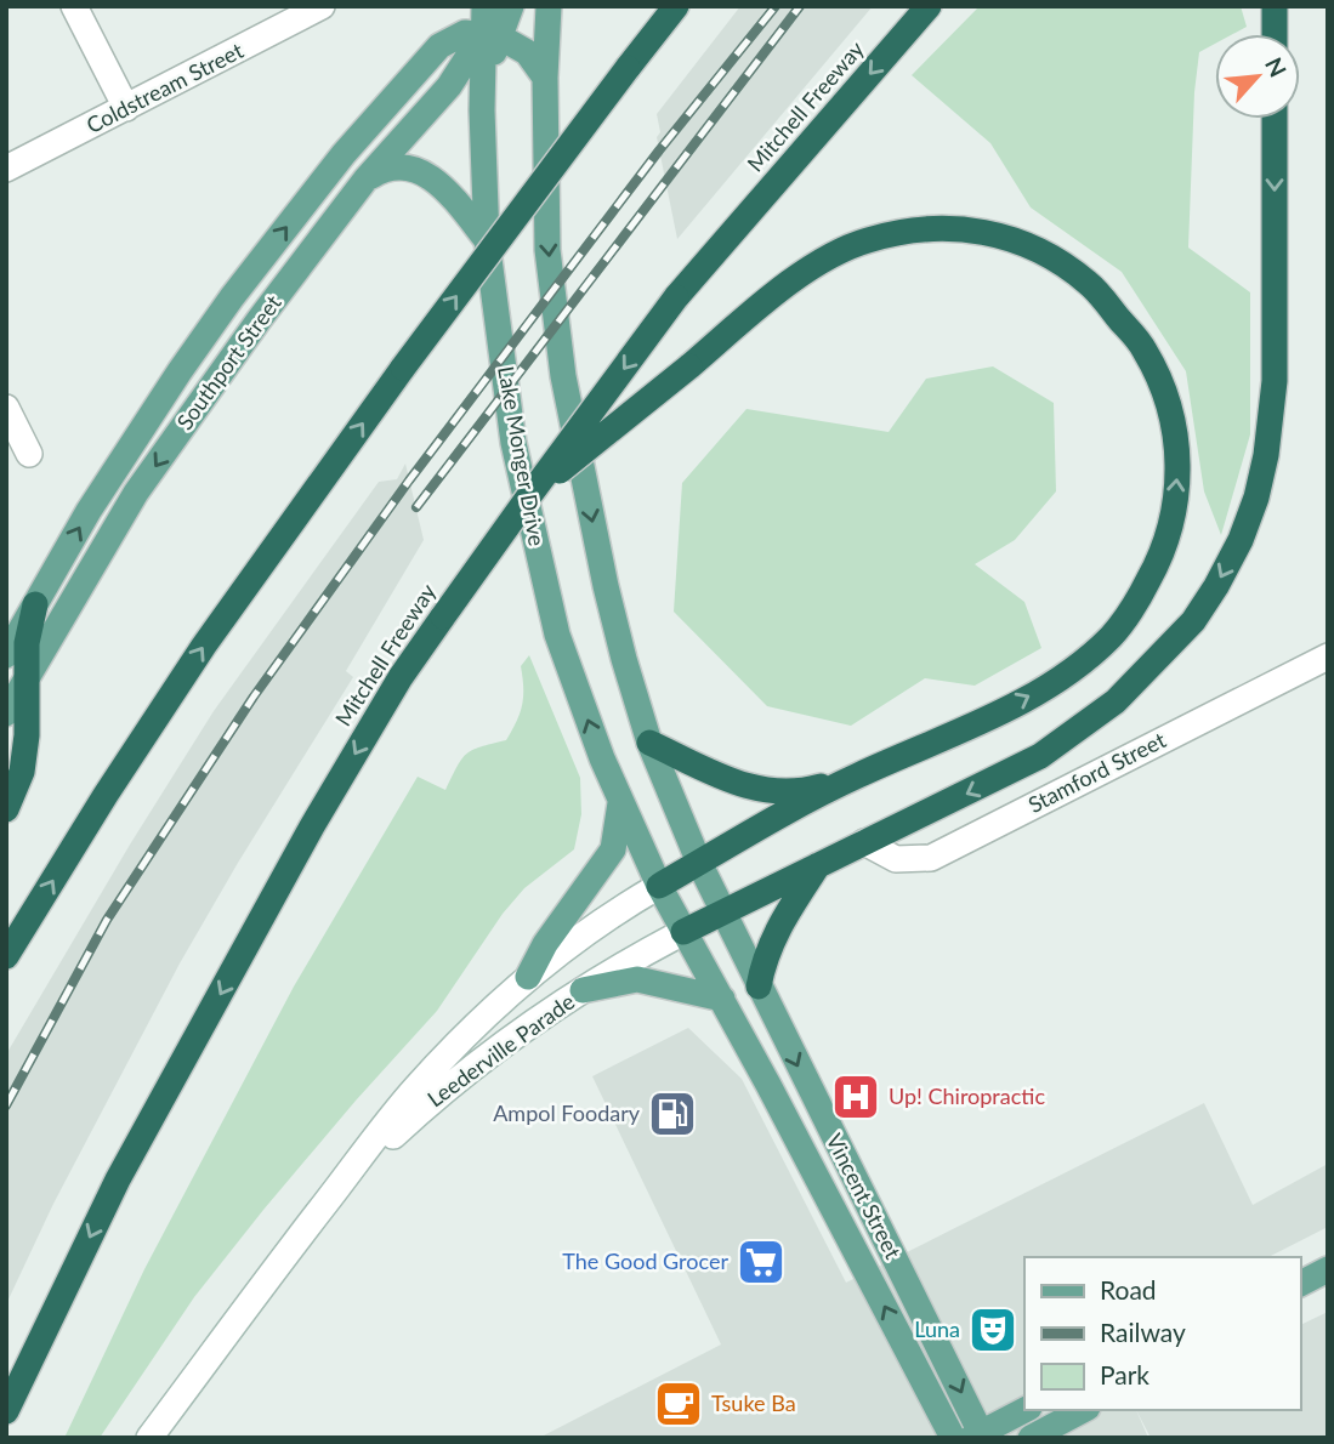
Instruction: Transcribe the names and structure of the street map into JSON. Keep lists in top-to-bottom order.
{
  "streets": {
    "highway": ["Mitchell Freeway"],
    "main road": [
      "Coldstream Street",
      "Southport Street",
      "Lake Monger Drive",
      "Stamford Street",
      "Leederville Parade",
      "Vincent Street"
    ]
  },
  "crossings": [
    ["Southport Street", "Lake Monger Drive"],
    ["Lake Monger Drive", "Leederville Parade"],
    ["Lake Monger Drive", "Vincent Street"],
    ["Leederville Parade", "Vincent Street"]
  ],
  "places": {
    "hospital": ["Up! Chiropractic"],
    "fuel station": ["Ampol Foodary"],
    "supermarket": ["The Good Grocer"],
    "theatre": ["Luna"],
    "cafe": ["Tsuke Ba"]
  },
  "legend": ["Road", "Railway", "Park"],
  "north": "top right"
}
